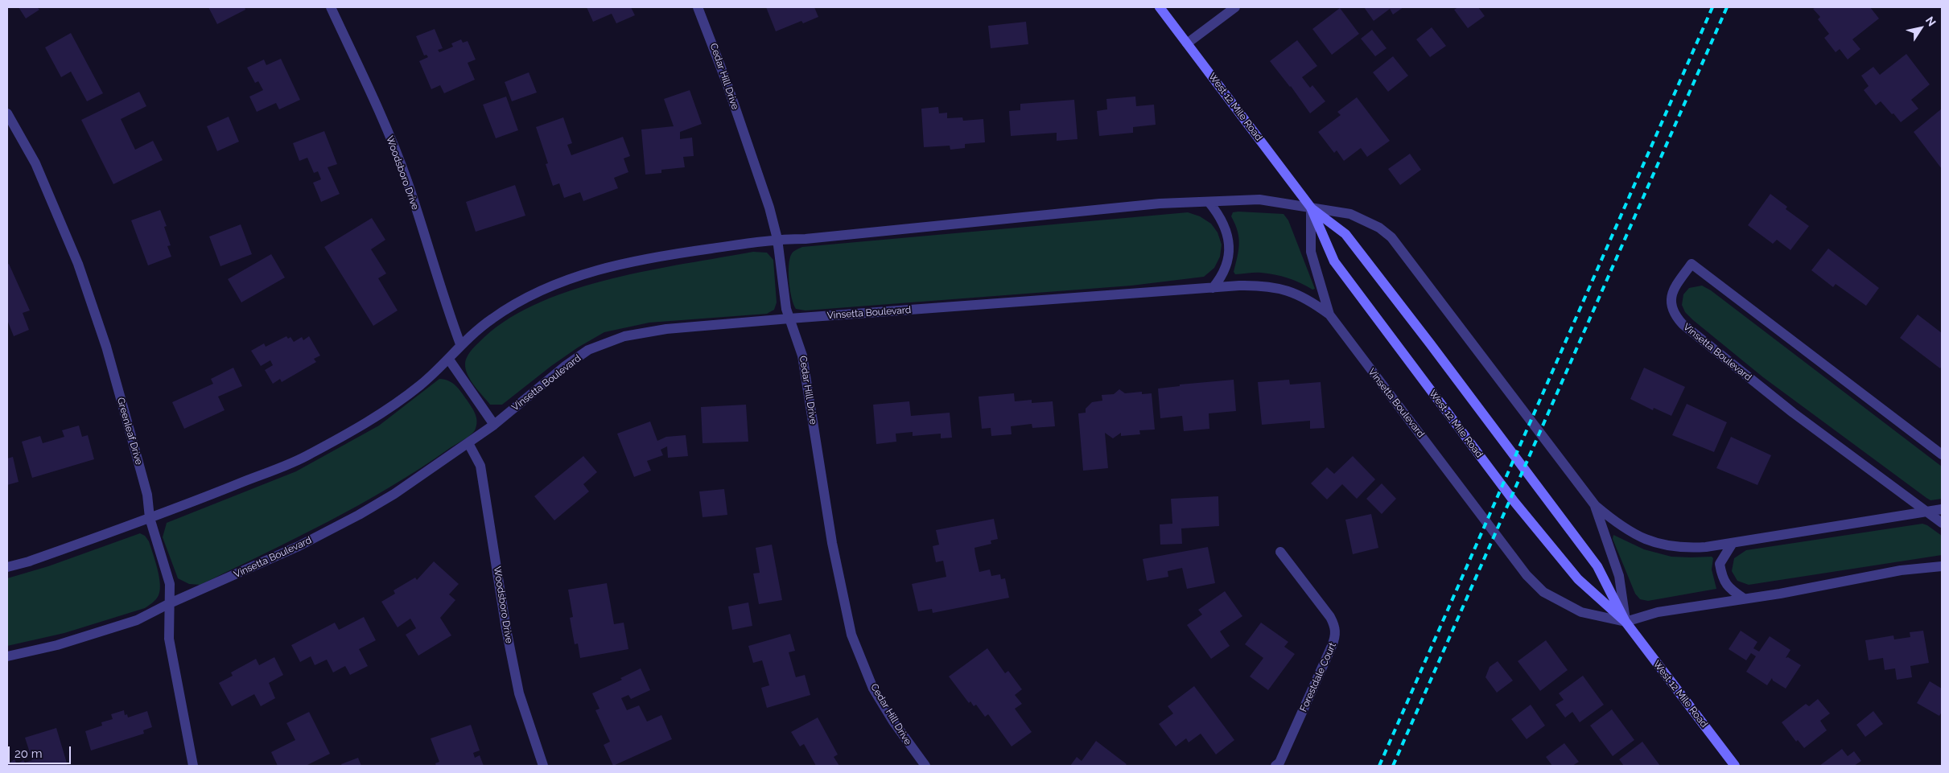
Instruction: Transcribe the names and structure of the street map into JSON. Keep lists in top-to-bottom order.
{
  "streets": {
    "main road": ["West 12 Mile Road"],
    "street": [
      "Cedar Hill Drive",
      "Woodsboro Drive",
      "Vinsetta Boulevard",
      "Greenleaf Drive",
      "Forestdale Court"
    ]
  },
  "crossings": [
    ["Cedar Hill Drive", "Vinsetta Boulevard"],
    ["West 12 Mile Road", "Vinsetta Boulevard"],
    ["Woodsboro Drive", "Vinsetta Boulevard"],
    ["Vinsetta Boulevard", "Greenleaf Drive"]
  ],
  "scale_bar": "20 m",
  "north": "top right"
}
